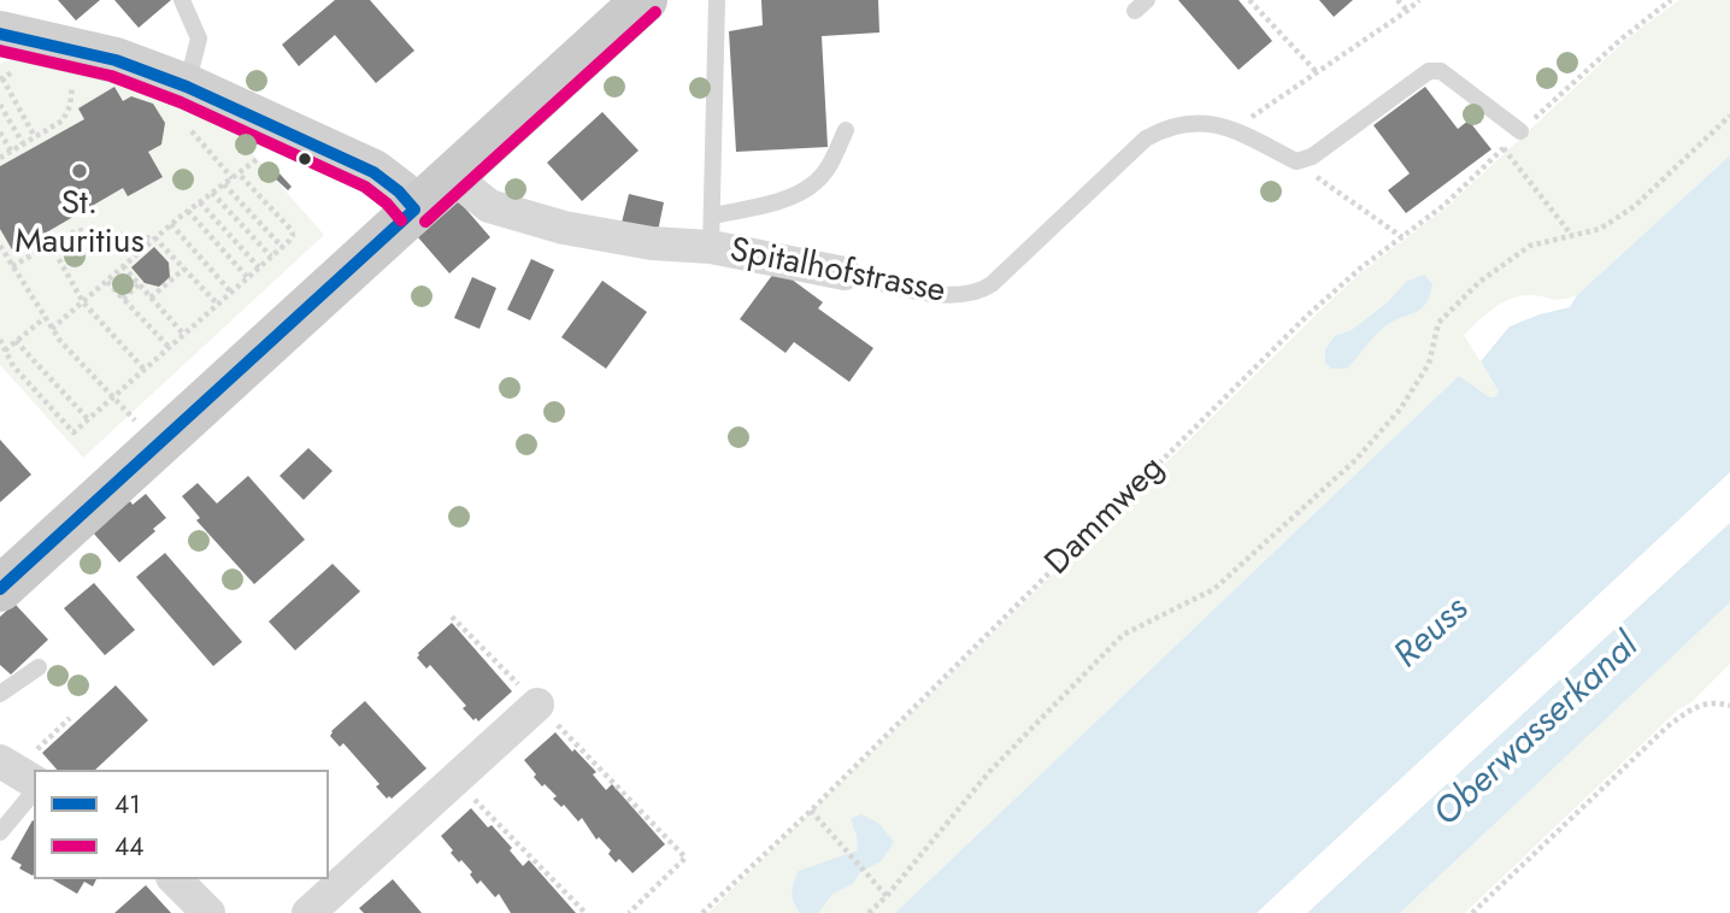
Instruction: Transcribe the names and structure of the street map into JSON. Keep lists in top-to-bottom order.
{
  "streets": {
    "street": ["Spitalhofstrasse"],
    "path": ["Dammweg"]
  },
  "water": ["Reuss", "Oberwasserkanal"],
  "places": ["St. Mauritius"],
  "lines": ["transit line 44", "transit line 41"],
  "legend": ["41", "44"]
}
